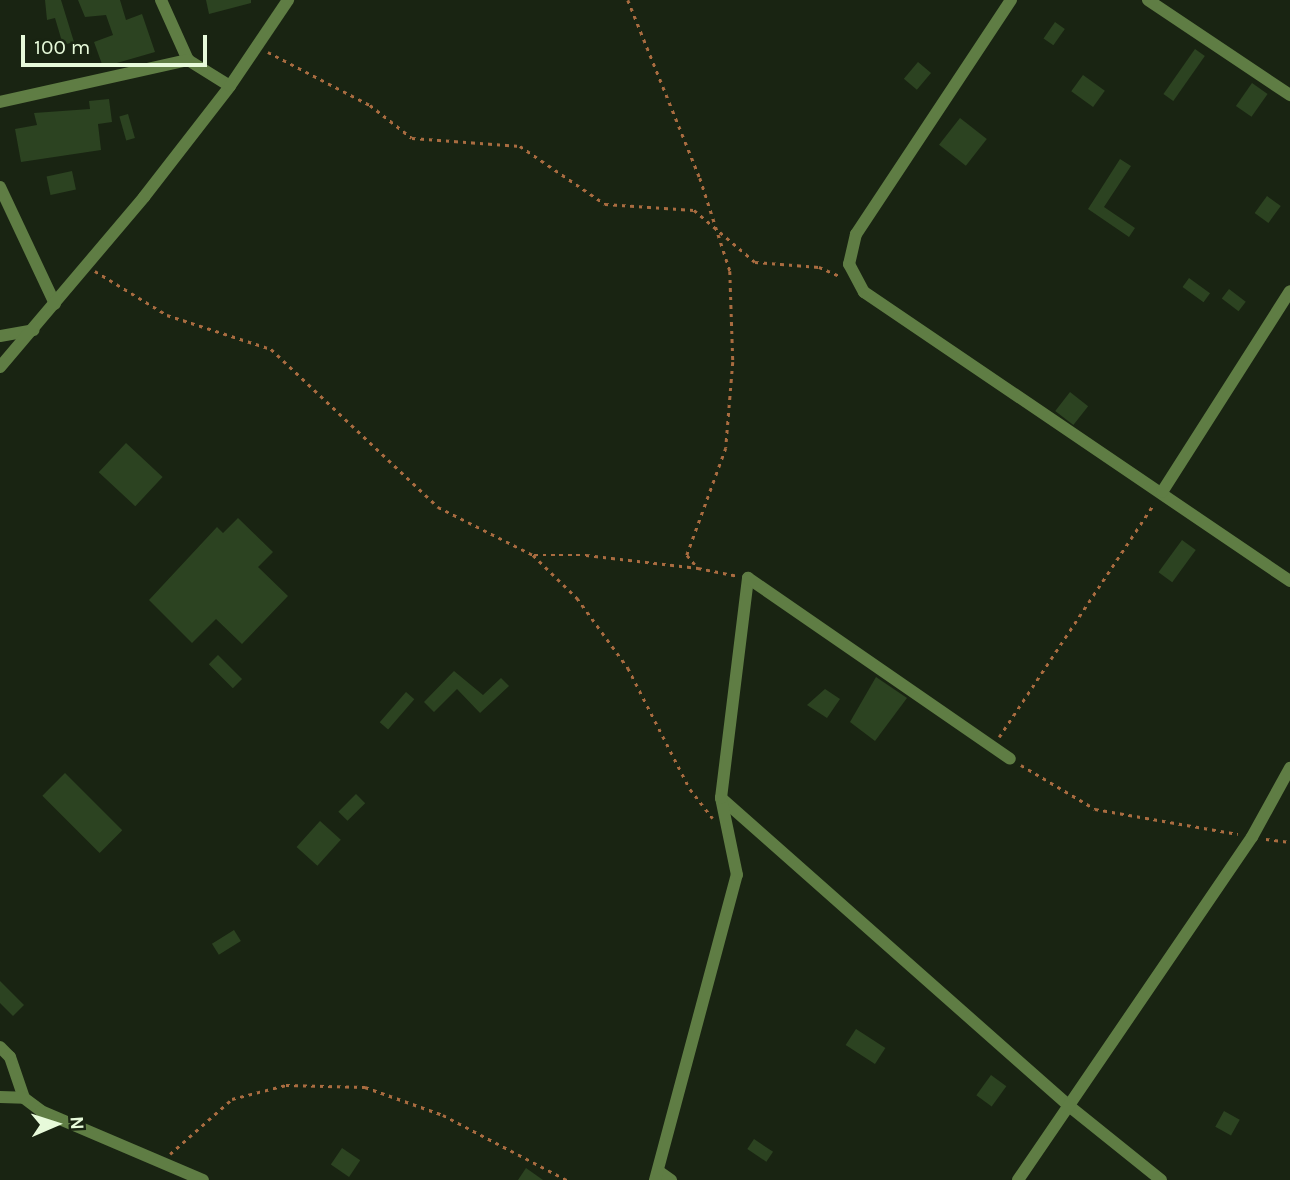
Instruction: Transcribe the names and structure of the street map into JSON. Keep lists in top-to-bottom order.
{
  "scale_bar": "100 m",
  "north": "right"
}
